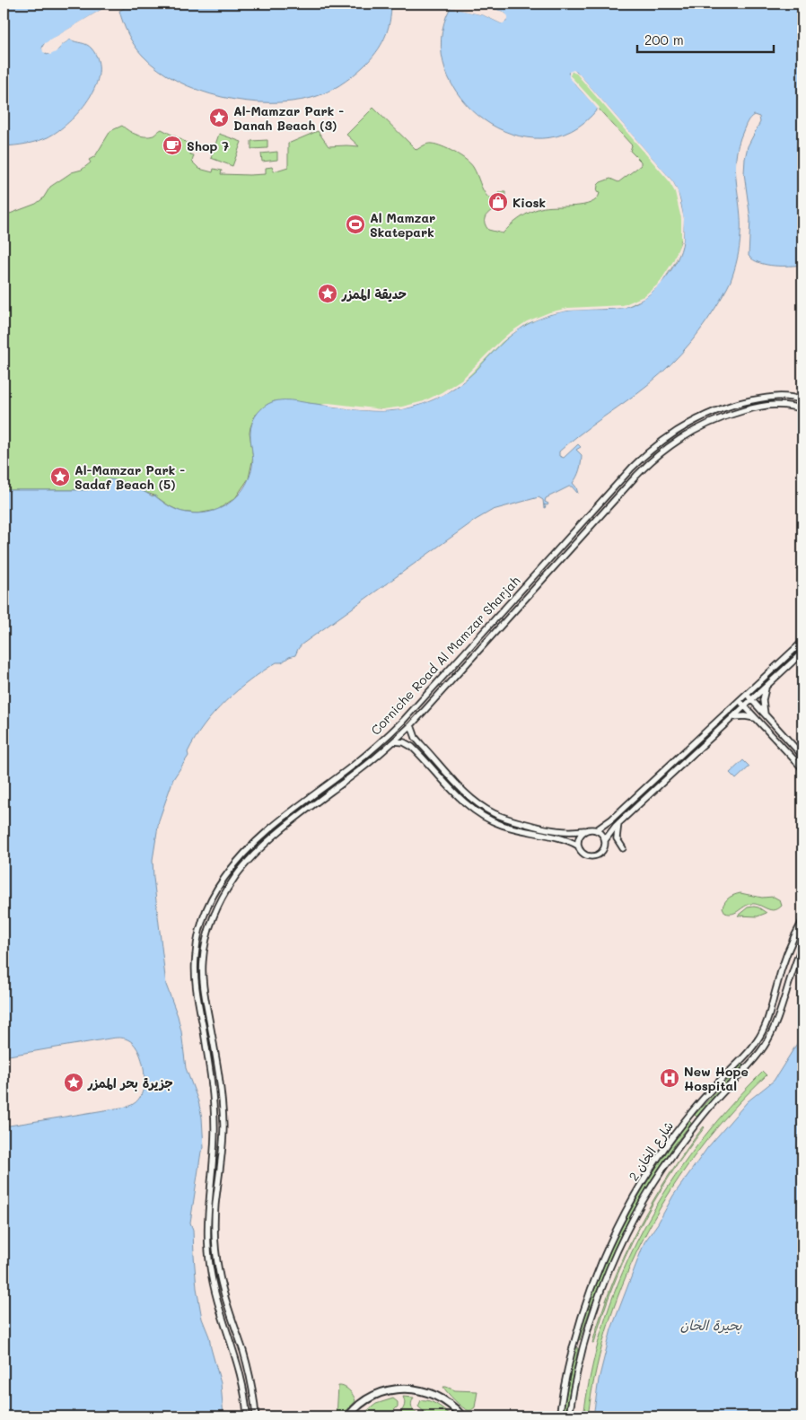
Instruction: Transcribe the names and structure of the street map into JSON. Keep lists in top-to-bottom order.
{
  "streets": {
    "street": ["Corniche Road Al Mamzar Sharjah", "شارع الخان 2"]
  },
  "water": ["بحيرة الخان"],
  "places": {
    "place": [
      "Al-Mamzar Park - Danah Beach (3)",
      "حديقة الممزر",
      "Al-Mamzar Park - Sadaf Beach (5)",
      "جزيرة بحر الممزر"
    ],
    "cafe": ["Shop 7"],
    "shop": ["Kiosk"],
    "sports": ["Al Mamzar Skatepark"],
    "hospital": ["New Hope Hospital"]
  },
  "scale_bar": "200 m"
}
